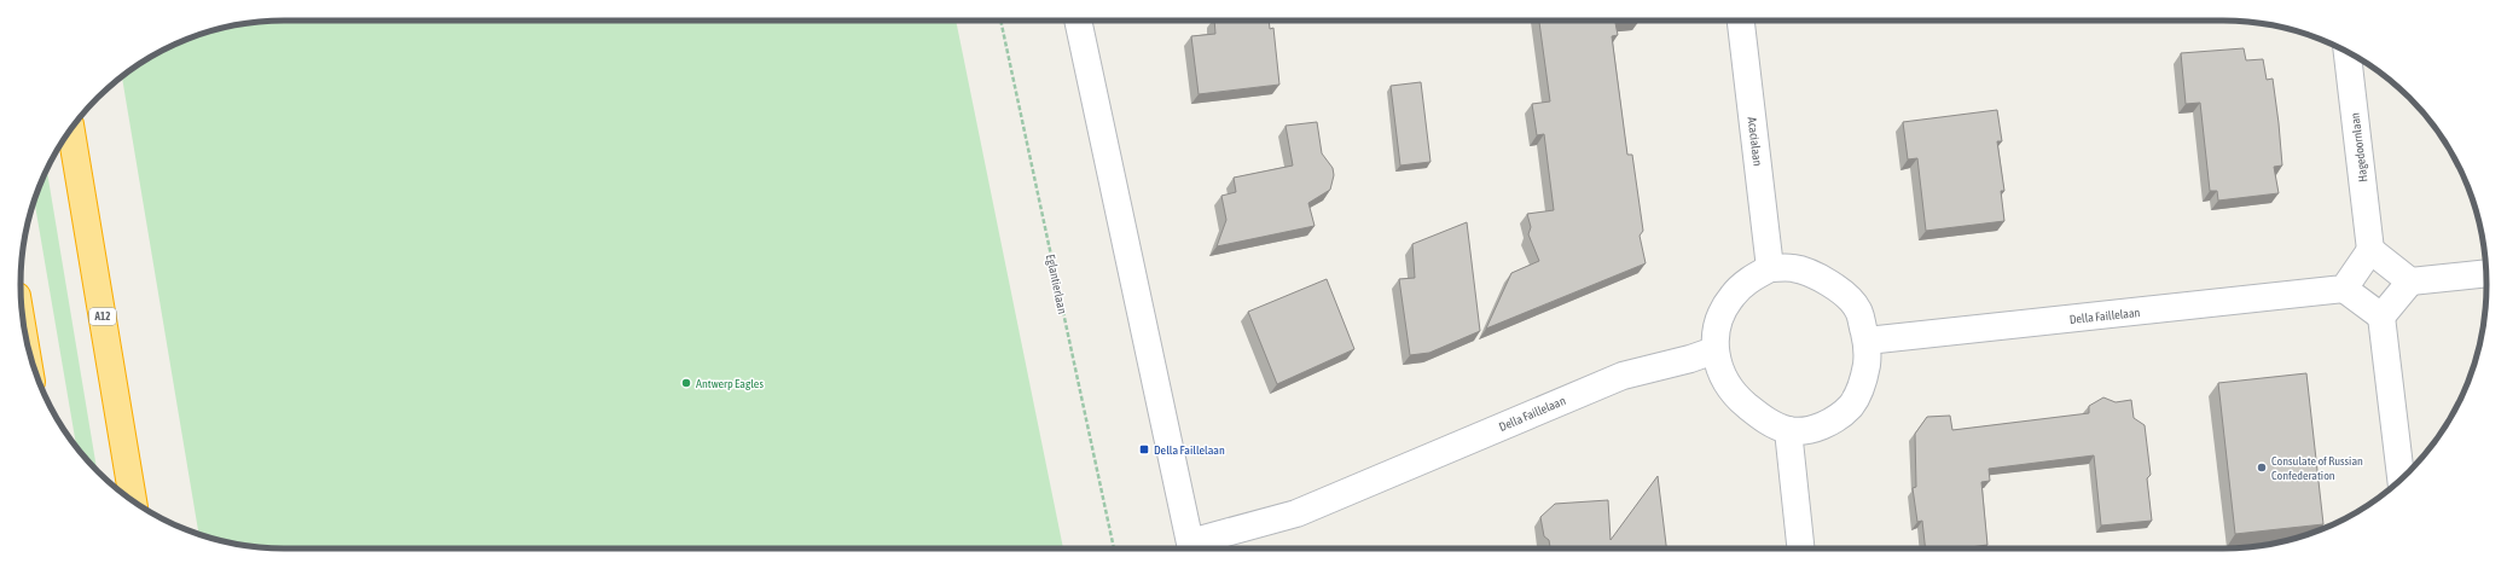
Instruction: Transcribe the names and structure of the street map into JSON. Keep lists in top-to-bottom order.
{
  "streets": {
    "highway": ["A12"],
    "street": ["Acacialaan", "Hagedoornlaan", "Della Faillelaan"],
    "path": ["Eglantierlaan"]
  },
  "crossings": [
    ["Acacialaan", "Della Faillelaan"]
  ],
  "places": {
    "other": ["Antwerp Eagles", "Consulate of Russian Confederation"],
    "transit": ["Della Faillelaan"]
  }
}
